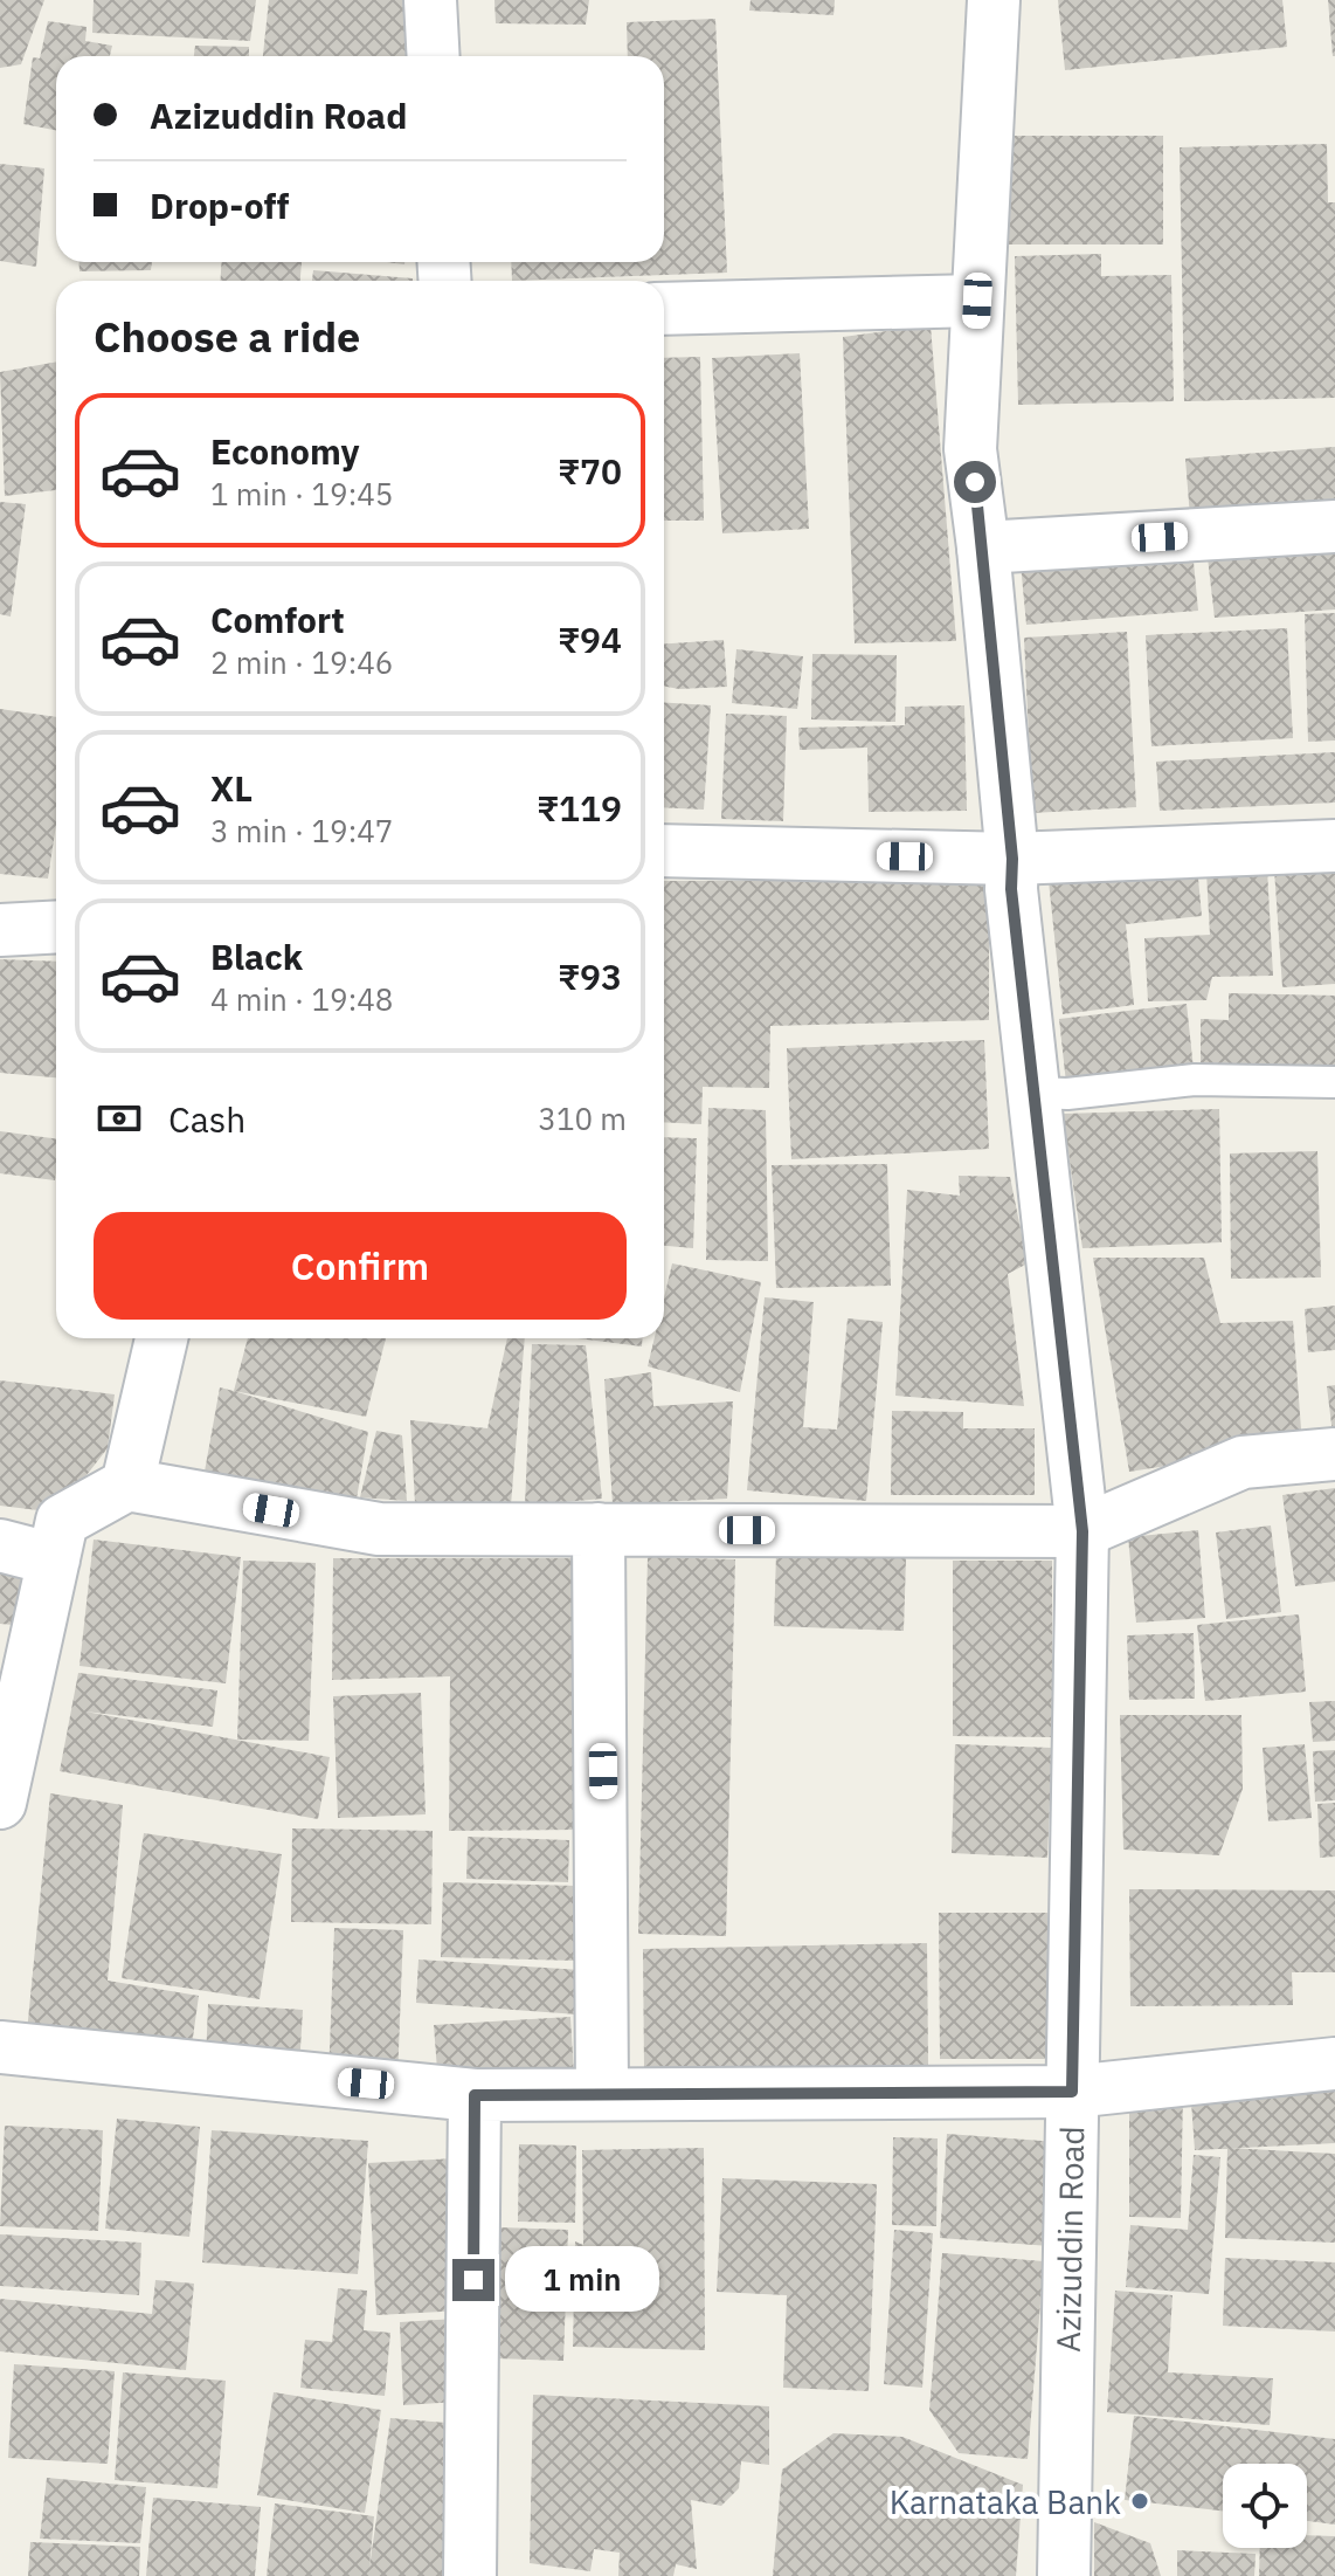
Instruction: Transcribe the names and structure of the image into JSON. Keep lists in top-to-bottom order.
{
  "streets": {
    "street": ["Azizuddin Road"]
  },
  "places": ["Karnataka Bank"],
  "page": {
    "banner": ["Azizuddin Road", "Drop-off"],
    "heading": "Choose a ride",
    "list": [
      {
        "name": "Economy",
        "note": "1 min · 19:45",
        "value": "₹70"
      },
      {
        "name": "Comfort",
        "note": "2 min · 19:46",
        "value": "₹94"
      },
      {
        "name": "XL",
        "note": "3 min · 19:47",
        "value": "₹119"
      },
      {
        "name": "Black",
        "note": "4 min · 19:48",
        "value": "₹93"
      }
    ],
    "pay": ["Cash", "310 m"],
    "buttons": "Confirm",
    "bubble": "1 min"
  }
}
